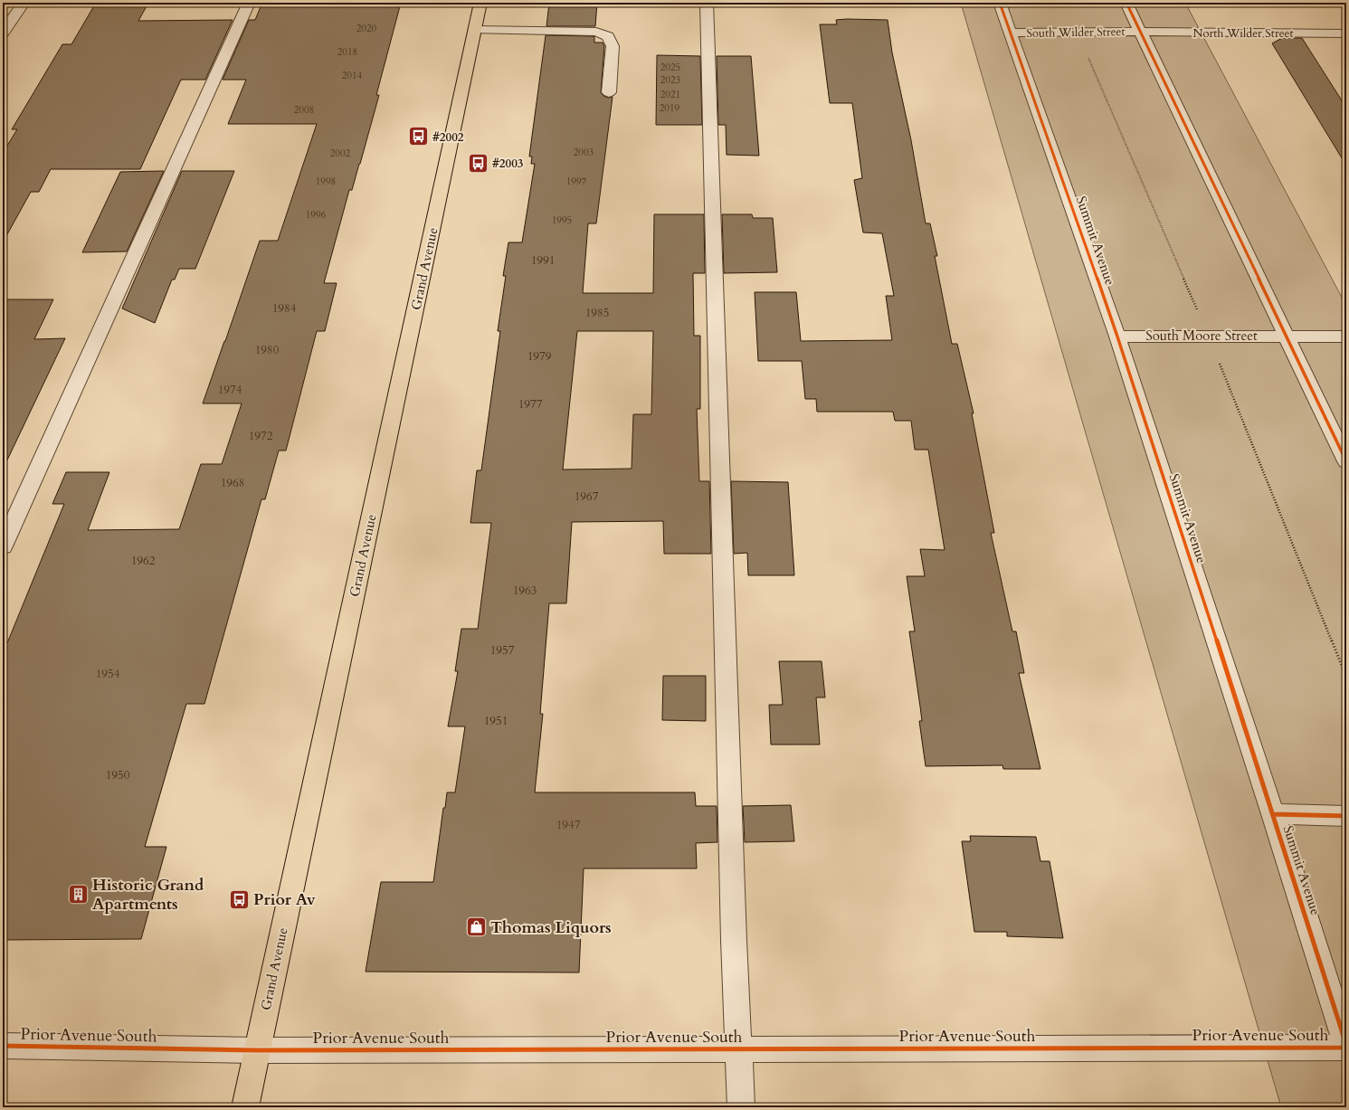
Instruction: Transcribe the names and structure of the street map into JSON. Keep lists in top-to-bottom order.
{
  "streets": {
    "main road": ["Grand Avenue"],
    "street": [
      "South Wilder Street",
      "North Wilder Street",
      "Summit Avenue",
      "South Moore Street",
      "Prior Avenue South"
    ]
  },
  "crossings": [
    ["South Wilder Street", "North Wilder Street"],
    ["South Wilder Street", "Summit Avenue"],
    ["Summit Avenue", "South Moore Street"],
    ["Summit Avenue", "Prior Avenue South"],
    ["Grand Avenue", "Prior Avenue South"]
  ],
  "places": {
    "bus stop": ["#2002", "#2003", "Prior Av"],
    "building": ["Historic Grand Apartments"],
    "shop": ["Thomas Liquors"]
  },
  "house_numbers": [
    "2020",
    "2018",
    "2025",
    "2014",
    "2023",
    "2021",
    "2019",
    "2008",
    "2003",
    "2002",
    "1998",
    "1997",
    "1996",
    "1995",
    "1991",
    "1984",
    "1985",
    "1980",
    "1979",
    "1974",
    "1977",
    "1972",
    "1968",
    "1967",
    "1962",
    "1963",
    "1957",
    "1954",
    "1951",
    "1950",
    "1947"
  ]
}
